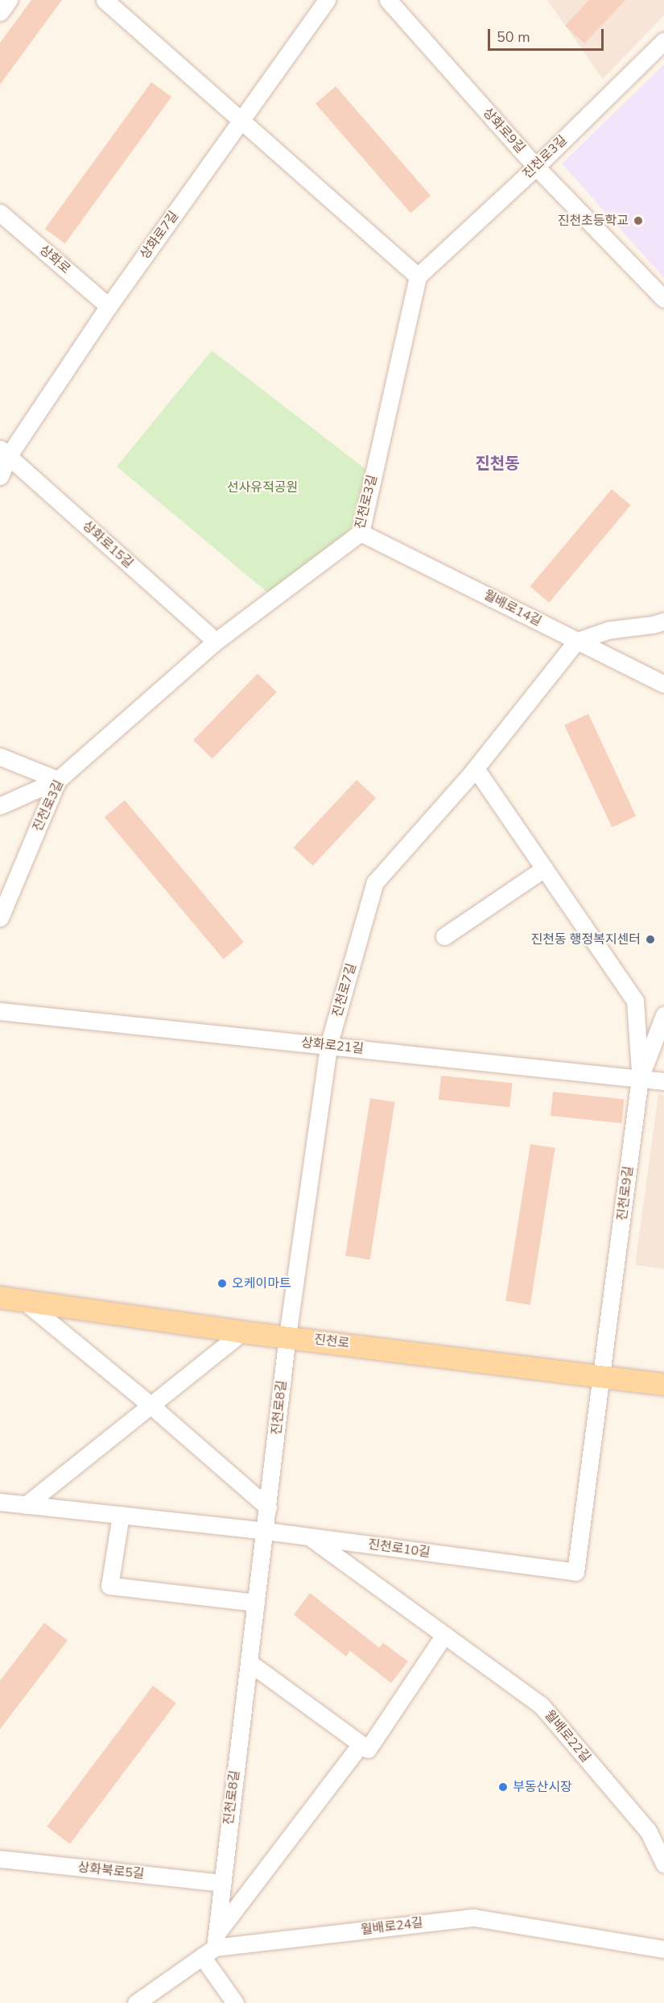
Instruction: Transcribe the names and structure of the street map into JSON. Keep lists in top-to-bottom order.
{
  "streets": {
    "main road": ["진천로"],
    "street": [
      "상화로9길",
      "진천로3길",
      "상화로7길",
      "상화로",
      "상화로15길",
      "월배로14길",
      "진천로7길",
      "상화로21길",
      "진천로9길",
      "진천로8길",
      "진천로10길",
      "월배로22길",
      "상화북로5길",
      "월배로24길"
    ]
  },
  "crossings": [
    ["상화로9길", "진천로3길"],
    ["진천로3길", "상화로15길"],
    ["진천로3길", "월배로14길"],
    ["상화로7길", "상화로"],
    ["상화로7길", "상화로15길"],
    ["월배로14길", "진천로7길"],
    ["진천로7길", "상화로21길"],
    ["진천로7길", "진천로"],
    ["진천로7길", "진천로8길"],
    ["상화로21길", "진천로9길"],
    ["진천로9길", "진천로"],
    ["진천로9길", "진천로10길"],
    ["진천로", "진천로8길"],
    ["진천로", "진천로10길"],
    ["진천로8길", "진천로10길"],
    ["진천로8길", "상화북로5길"],
    ["진천로8길", "월배로24길"],
    ["진천로10길", "월배로22길"]
  ],
  "districts": ["진천동"],
  "parks": ["선사유적공원"],
  "places": [
    "진천초등학교",
    "진천동 행정복지센터",
    "오케이마트",
    "부동산시장"
  ],
  "scale_bar": "50 m"
}
